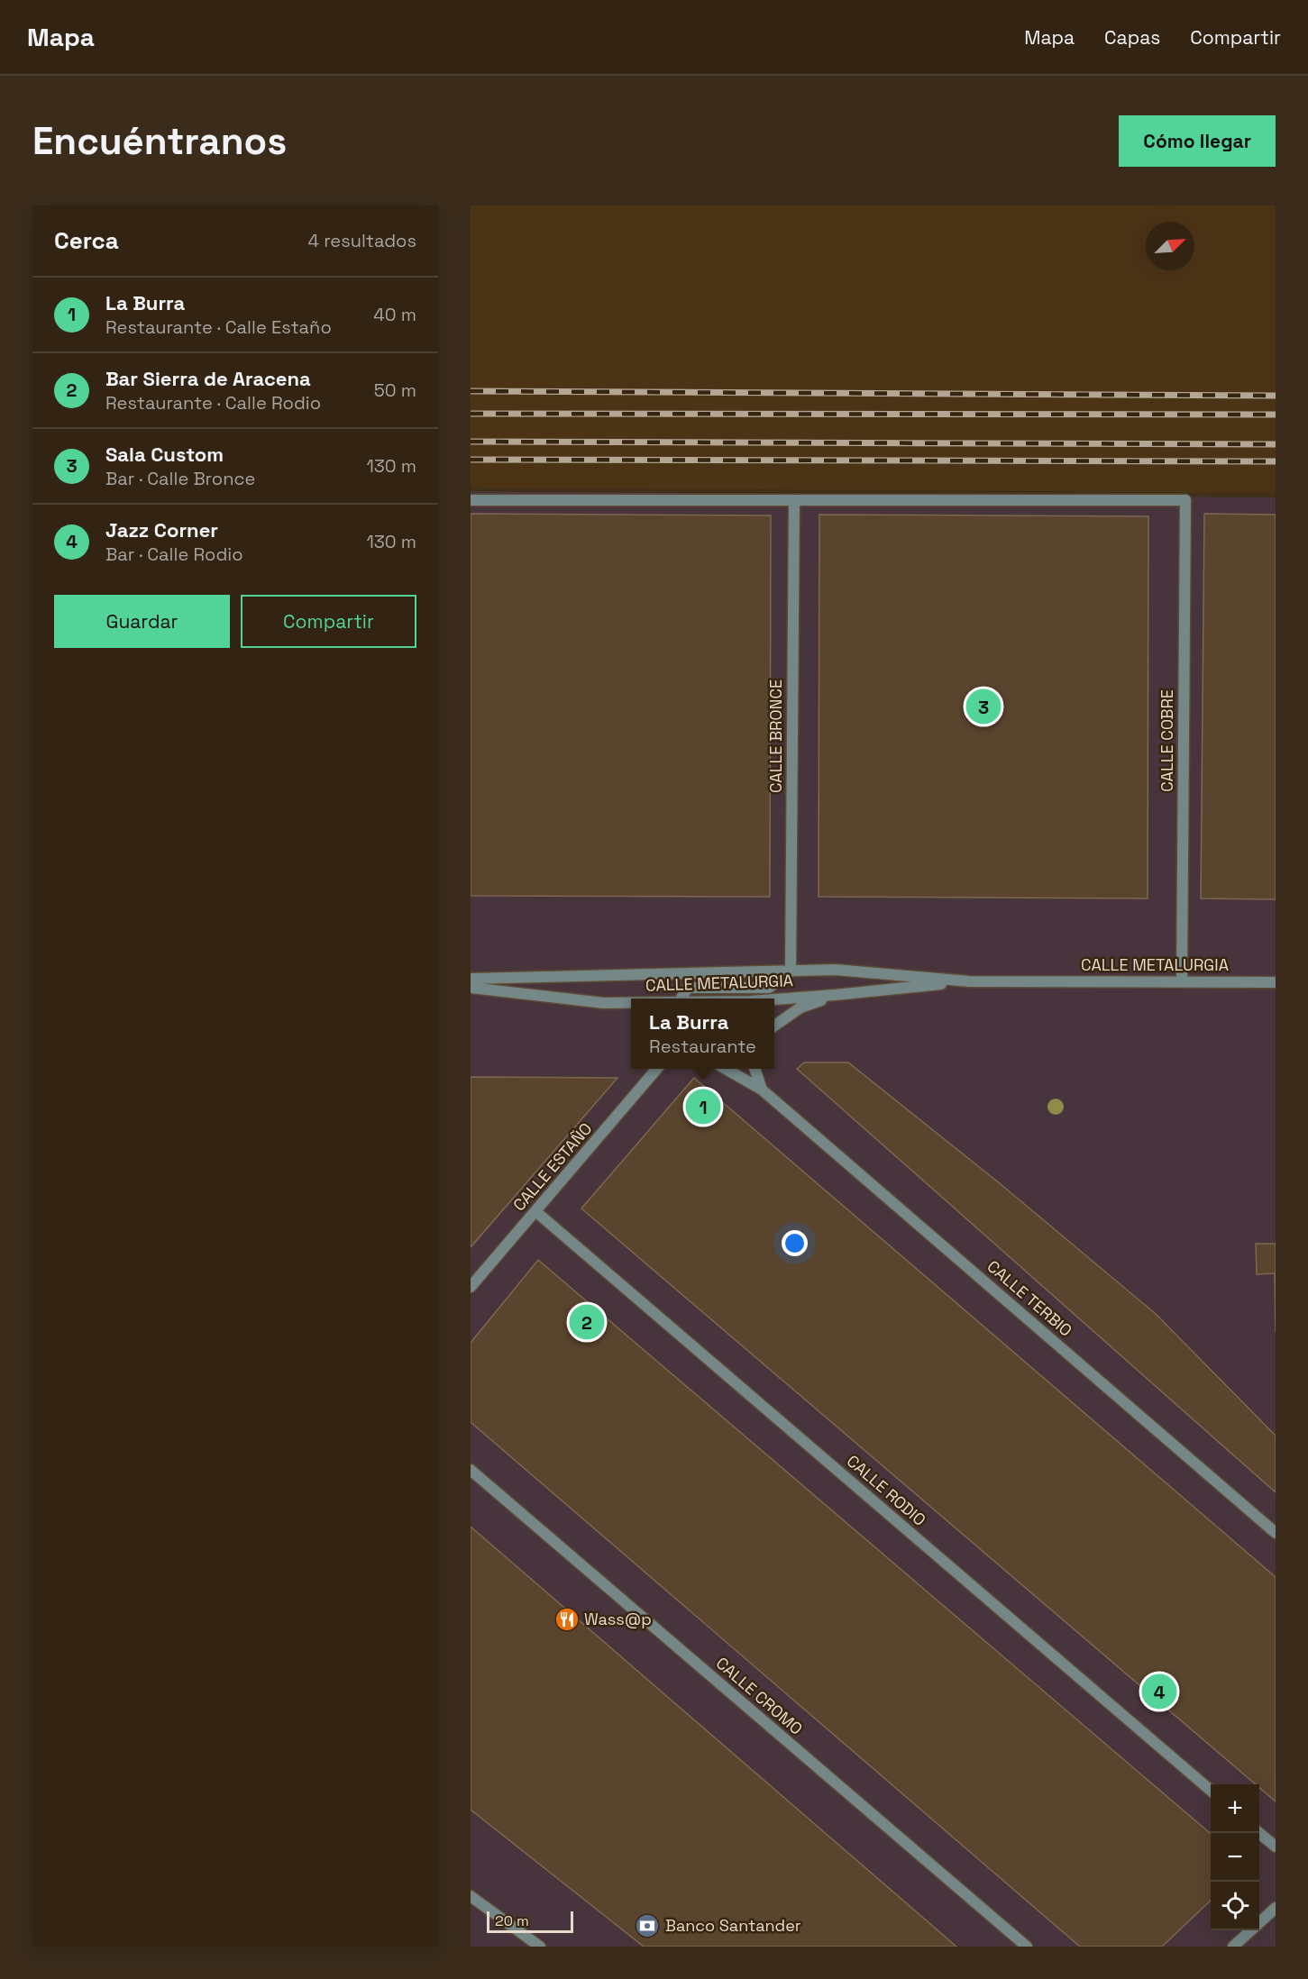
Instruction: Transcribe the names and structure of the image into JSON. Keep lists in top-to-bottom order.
{
  "streets": {
    "street": [
      "CALLE BRONCE",
      "CALLE COBRE",
      "CALLE METALURGIA",
      "CALLE ESTAÑO",
      "CALLE TERBIO",
      "CALLE RODIO",
      "CALLE CROMO"
    ]
  },
  "crossings": [
    ["CALLE BRONCE", "CALLE COBRE"],
    ["CALLE BRONCE", "CALLE METALURGIA"],
    ["CALLE COBRE", "CALLE METALURGIA"],
    ["CALLE ESTAÑO", "CALLE RODIO"]
  ],
  "places": {
    "restaurant": ["Wass@p"],
    "bank": ["Banco Santander"]
  },
  "scale_bar": "20 m",
  "north": "top right",
  "page": {
    "header": "Mapa",
    "nav": ["Mapa", "Capas", "Compartir"],
    "buttons": [
      "Cómo llegar",
      ["Guardar", "Compartir"]
    ],
    "title": "Encuéntranos",
    "heading": ["Cerca", "4 resultados"],
    "list": [
      {
        "mark": "1",
        "name": "La Burra",
        "note": "Restaurante · Calle Estaño",
        "value": "40 m"
      },
      {
        "mark": "2",
        "name": "Bar Sierra de Aracena",
        "note": "Restaurante · Calle Rodio",
        "value": "50 m"
      },
      {
        "mark": "3",
        "name": "Sala Custom",
        "note": "Bar · Calle Bronce",
        "value": "130 m"
      },
      {
        "mark": "4",
        "name": "Jazz Corner",
        "note": "Bar · Calle Rodio",
        "value": "130 m"
      }
    ],
    "pins": [
      "3",
      "1",
      "2",
      "4"
    ],
    "popup": ["La Burra", "Restaurante"],
    "map_buttons": ["+", "−"],
    "scale": "20 m"
  }
}
